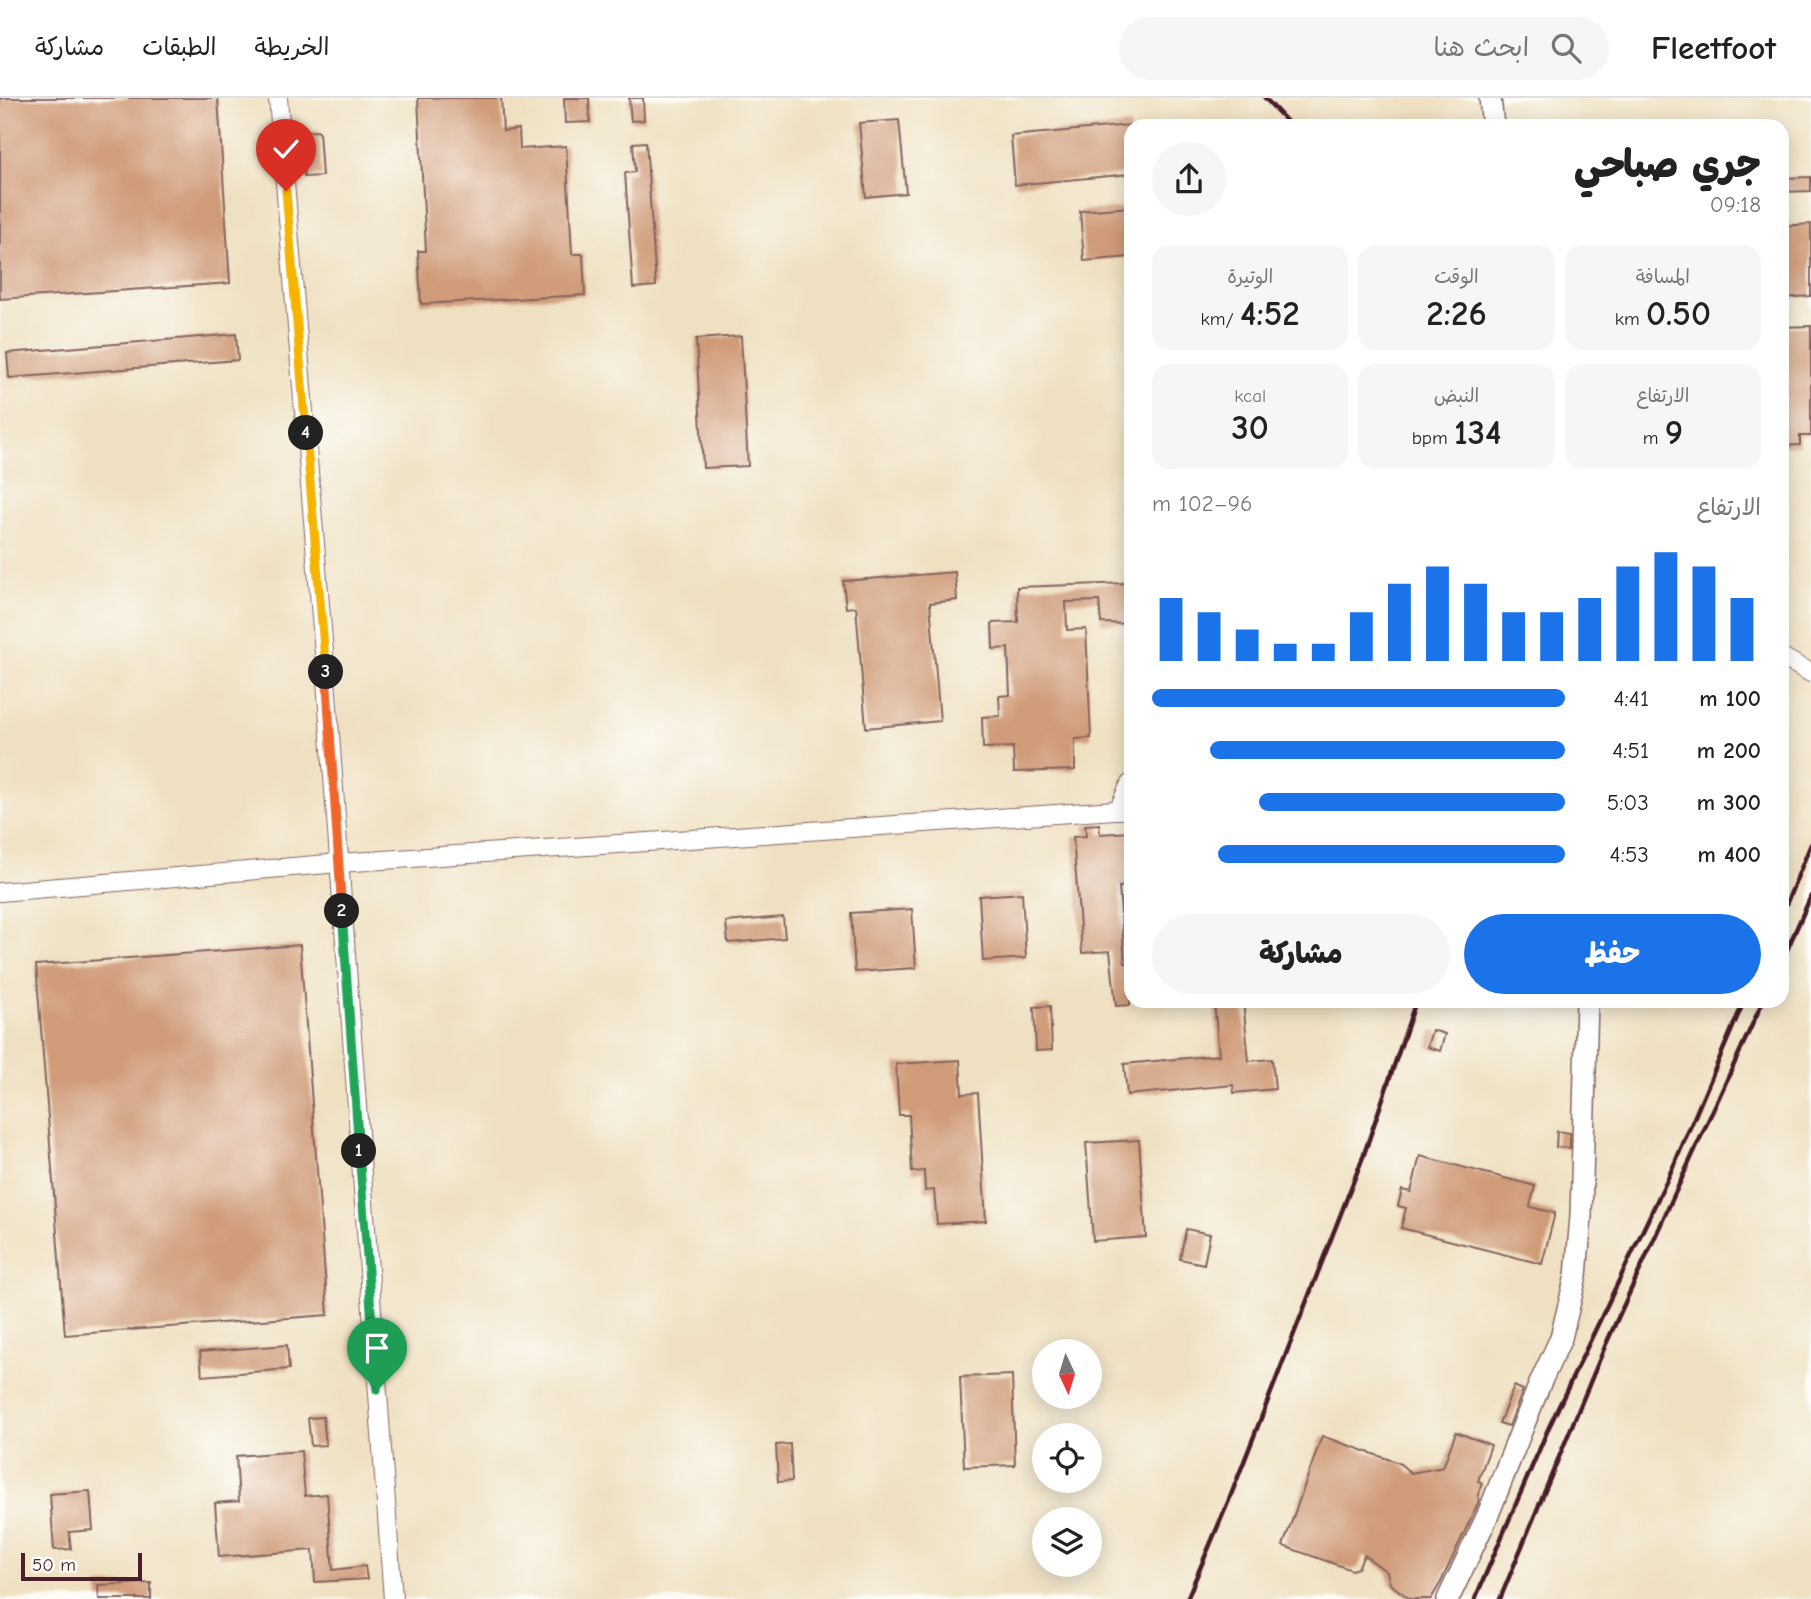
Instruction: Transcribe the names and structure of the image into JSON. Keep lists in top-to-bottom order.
{
  "scale_bar": "50 m",
  "north": "bottom",
  "page": {
    "header": "Fleetfoot",
    "search": "ابحث هنا",
    "nav": ["الخريطة", "الطبقات", "مشاركة"],
    "heading": ["جري صباحي", "09:18"],
    "stats": [
      ["المسافة", "0.50 km"],
      ["الوقت", "2:26"],
      ["الوتيرة", "4:52 /km"],
      ["الارتفاع", "9 m"],
      ["النبض", "134 bpm"],
      ["kcal", "30"]
    ],
    "pins": [
      "4",
      "3",
      "2",
      "1"
    ],
    "chart": ["الارتفاع", "96–102 m"],
    "list": [
      {
        "name": "100 m",
        "note": "4:41"
      },
      {
        "name": "200 m",
        "note": "4:51"
      },
      {
        "name": "300 m",
        "note": "5:03"
      },
      {
        "name": "400 m",
        "note": "4:53"
      }
    ],
    "buttons": ["حفظ", "مشاركة"],
    "scale": "50 m"
  }
}
